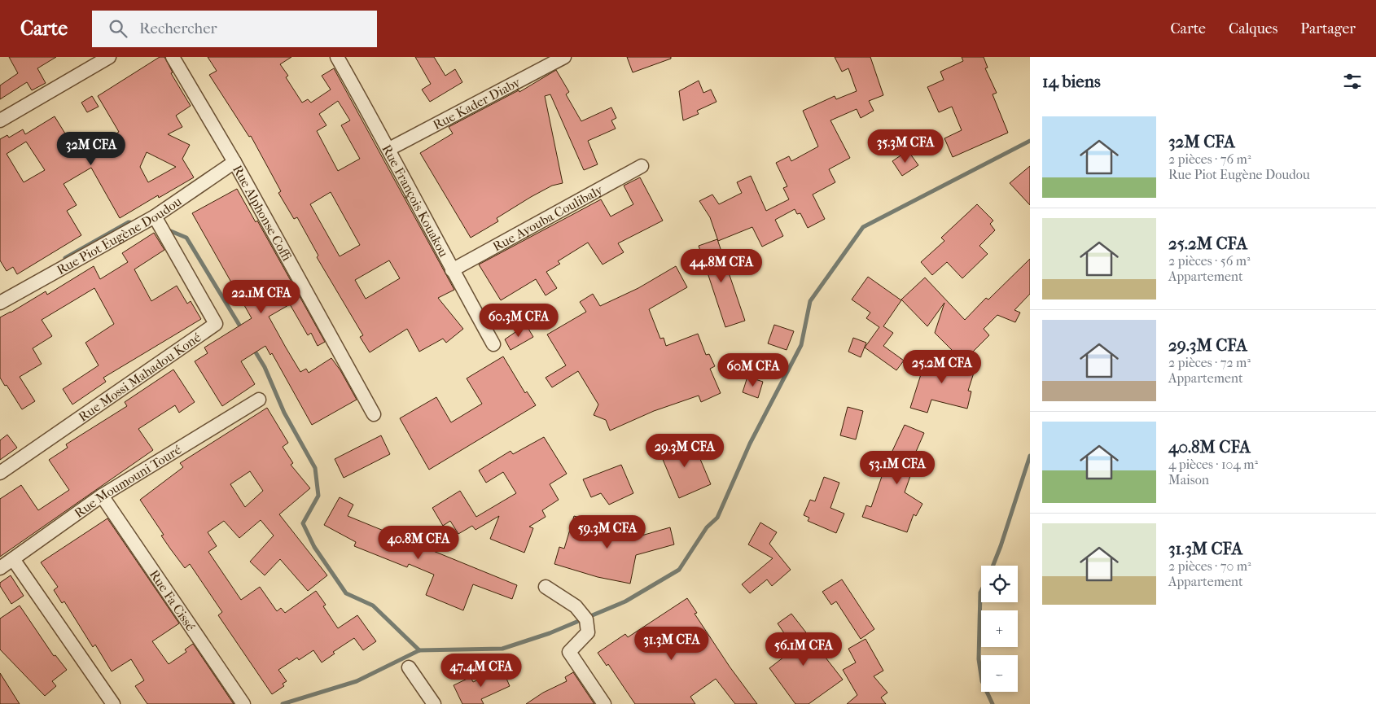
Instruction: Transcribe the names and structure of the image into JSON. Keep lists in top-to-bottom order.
{
  "streets": {
    "street": [
      "Rue Kader Diaby",
      "Rue François Kouakou",
      "Rue Alphonse Coffi",
      "Rue Ayouba Coulibaly",
      "Rue Piot Eugène Doudou",
      "Rue Mossi Mahadou Koné",
      "Rue Moumouni Touré",
      "Rue Fa Cissé"
    ]
  },
  "crossings": [
    ["Rue Kader Diaby", "Rue François Kouakou"],
    ["Rue François Kouakou", "Rue Ayouba Coulibaly"],
    ["Rue Alphonse Coffi", "Rue Piot Eugène Doudou"],
    ["Rue Piot Eugène Doudou", "Rue Mossi Mahadou Koné"],
    ["Rue Moumouni Touré", "Rue Fa Cissé"]
  ],
  "page": {
    "header": "Carte",
    "search": "Rechercher",
    "nav": ["Carte", "Calques", "Partager"],
    "heading": "14 biens",
    "list": [
      {
        "name": "32M CFA",
        "note": "2 pièces · 76 m² · Rue Piot Eugène Doudou"
      },
      {
        "name": "25.2M CFA",
        "note": "2 pièces · 56 m² · Appartement"
      },
      {
        "name": "29.3M CFA",
        "note": "2 pièces · 72 m² · Appartement"
      },
      {
        "name": "40.8M CFA",
        "note": "4 pièces · 104 m² · Maison"
      },
      {
        "name": "31.3M CFA",
        "note": "2 pièces · 70 m² · Appartement"
      }
    ],
    "price": [
      "35.3M CFA",
      "32M CFA",
      "44.8M CFA",
      "22.1M CFA",
      "60.3M CFA",
      "25.2M CFA",
      "60M CFA",
      "29.3M CFA",
      "53.1M CFA",
      "59.3M CFA",
      "40.8M CFA",
      "31.3M CFA",
      "56.1M CFA",
      "47.4M CFA"
    ],
    "map_buttons": ["+", "−"]
  }
}
